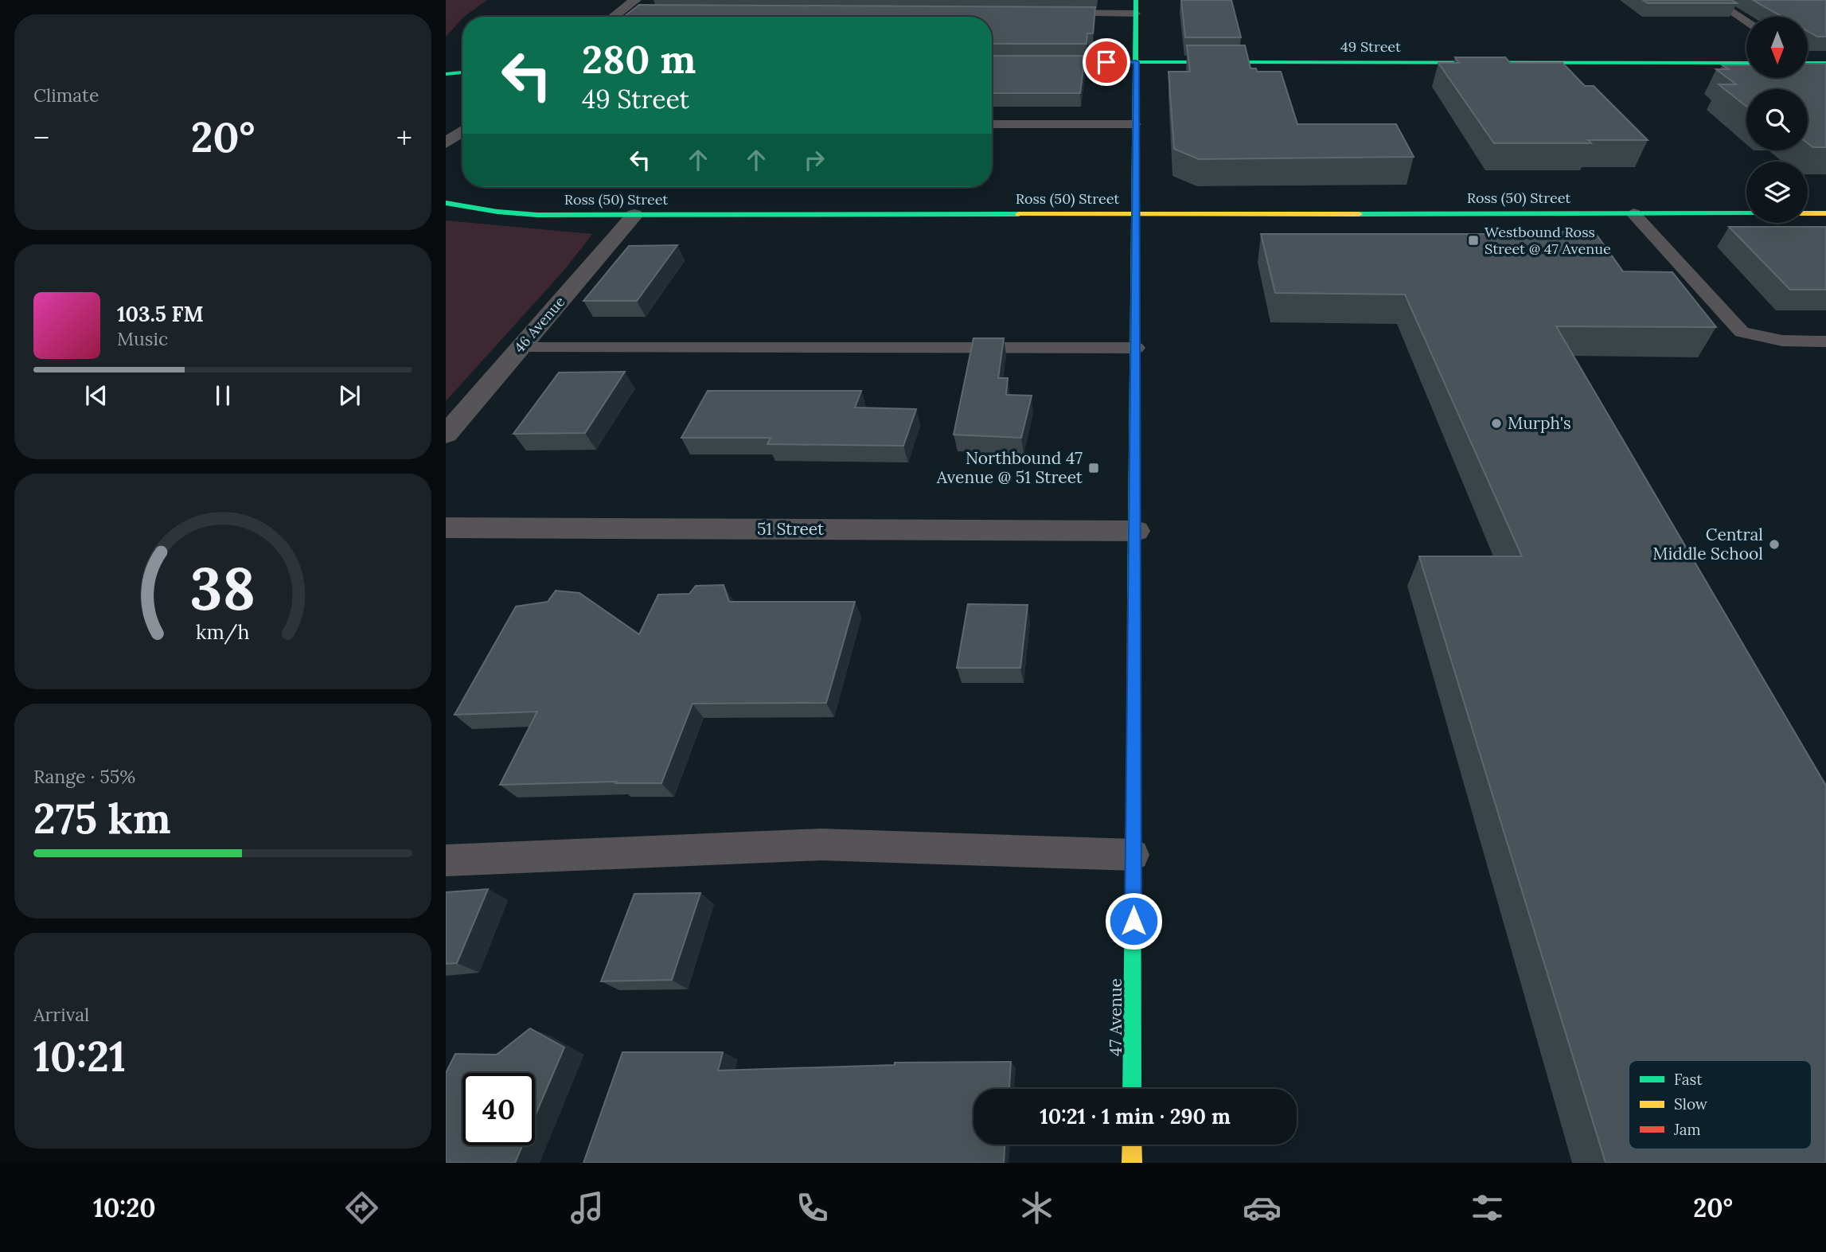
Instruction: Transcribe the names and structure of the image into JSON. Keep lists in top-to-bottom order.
{
  "streets": {
    "main road": ["49 Street", "Ross (50) Street", "47 Avenue"],
    "street": ["46 Avenue", "51 Street"]
  },
  "crossings": [
    ["49 Street", "47 Avenue"],
    ["Ross (50) Street", "46 Avenue"],
    ["Ross (50) Street", "47 Avenue"],
    ["51 Street", "47 Avenue"]
  ],
  "places": {
    "transit": ["Westbound Ross Street @ 47 Avenue", "Northbound 47 Avenue @ 51 Street"],
    "other": ["Murph's", "Central Middle School"]
  },
  "legend": ["Fast", "Slow", "Jam"],
  "north": "bottom",
  "page": {
    "tile": [
      "Climate",
      ["Range · 55%", "275 km"],
      ["Arrival", "10:21"]
    ],
    "turn": ["280 m", "49 Street"],
    "heat": ["−", "20°", "+"],
    "song": ["103.5 FM", "Music"],
    "limit": "40",
    "trip": "10:21 · 1 min · 290 m",
    "tabs": ["10:20", "20°"],
    "gauge": ["38", "km/h"]
  }
}
